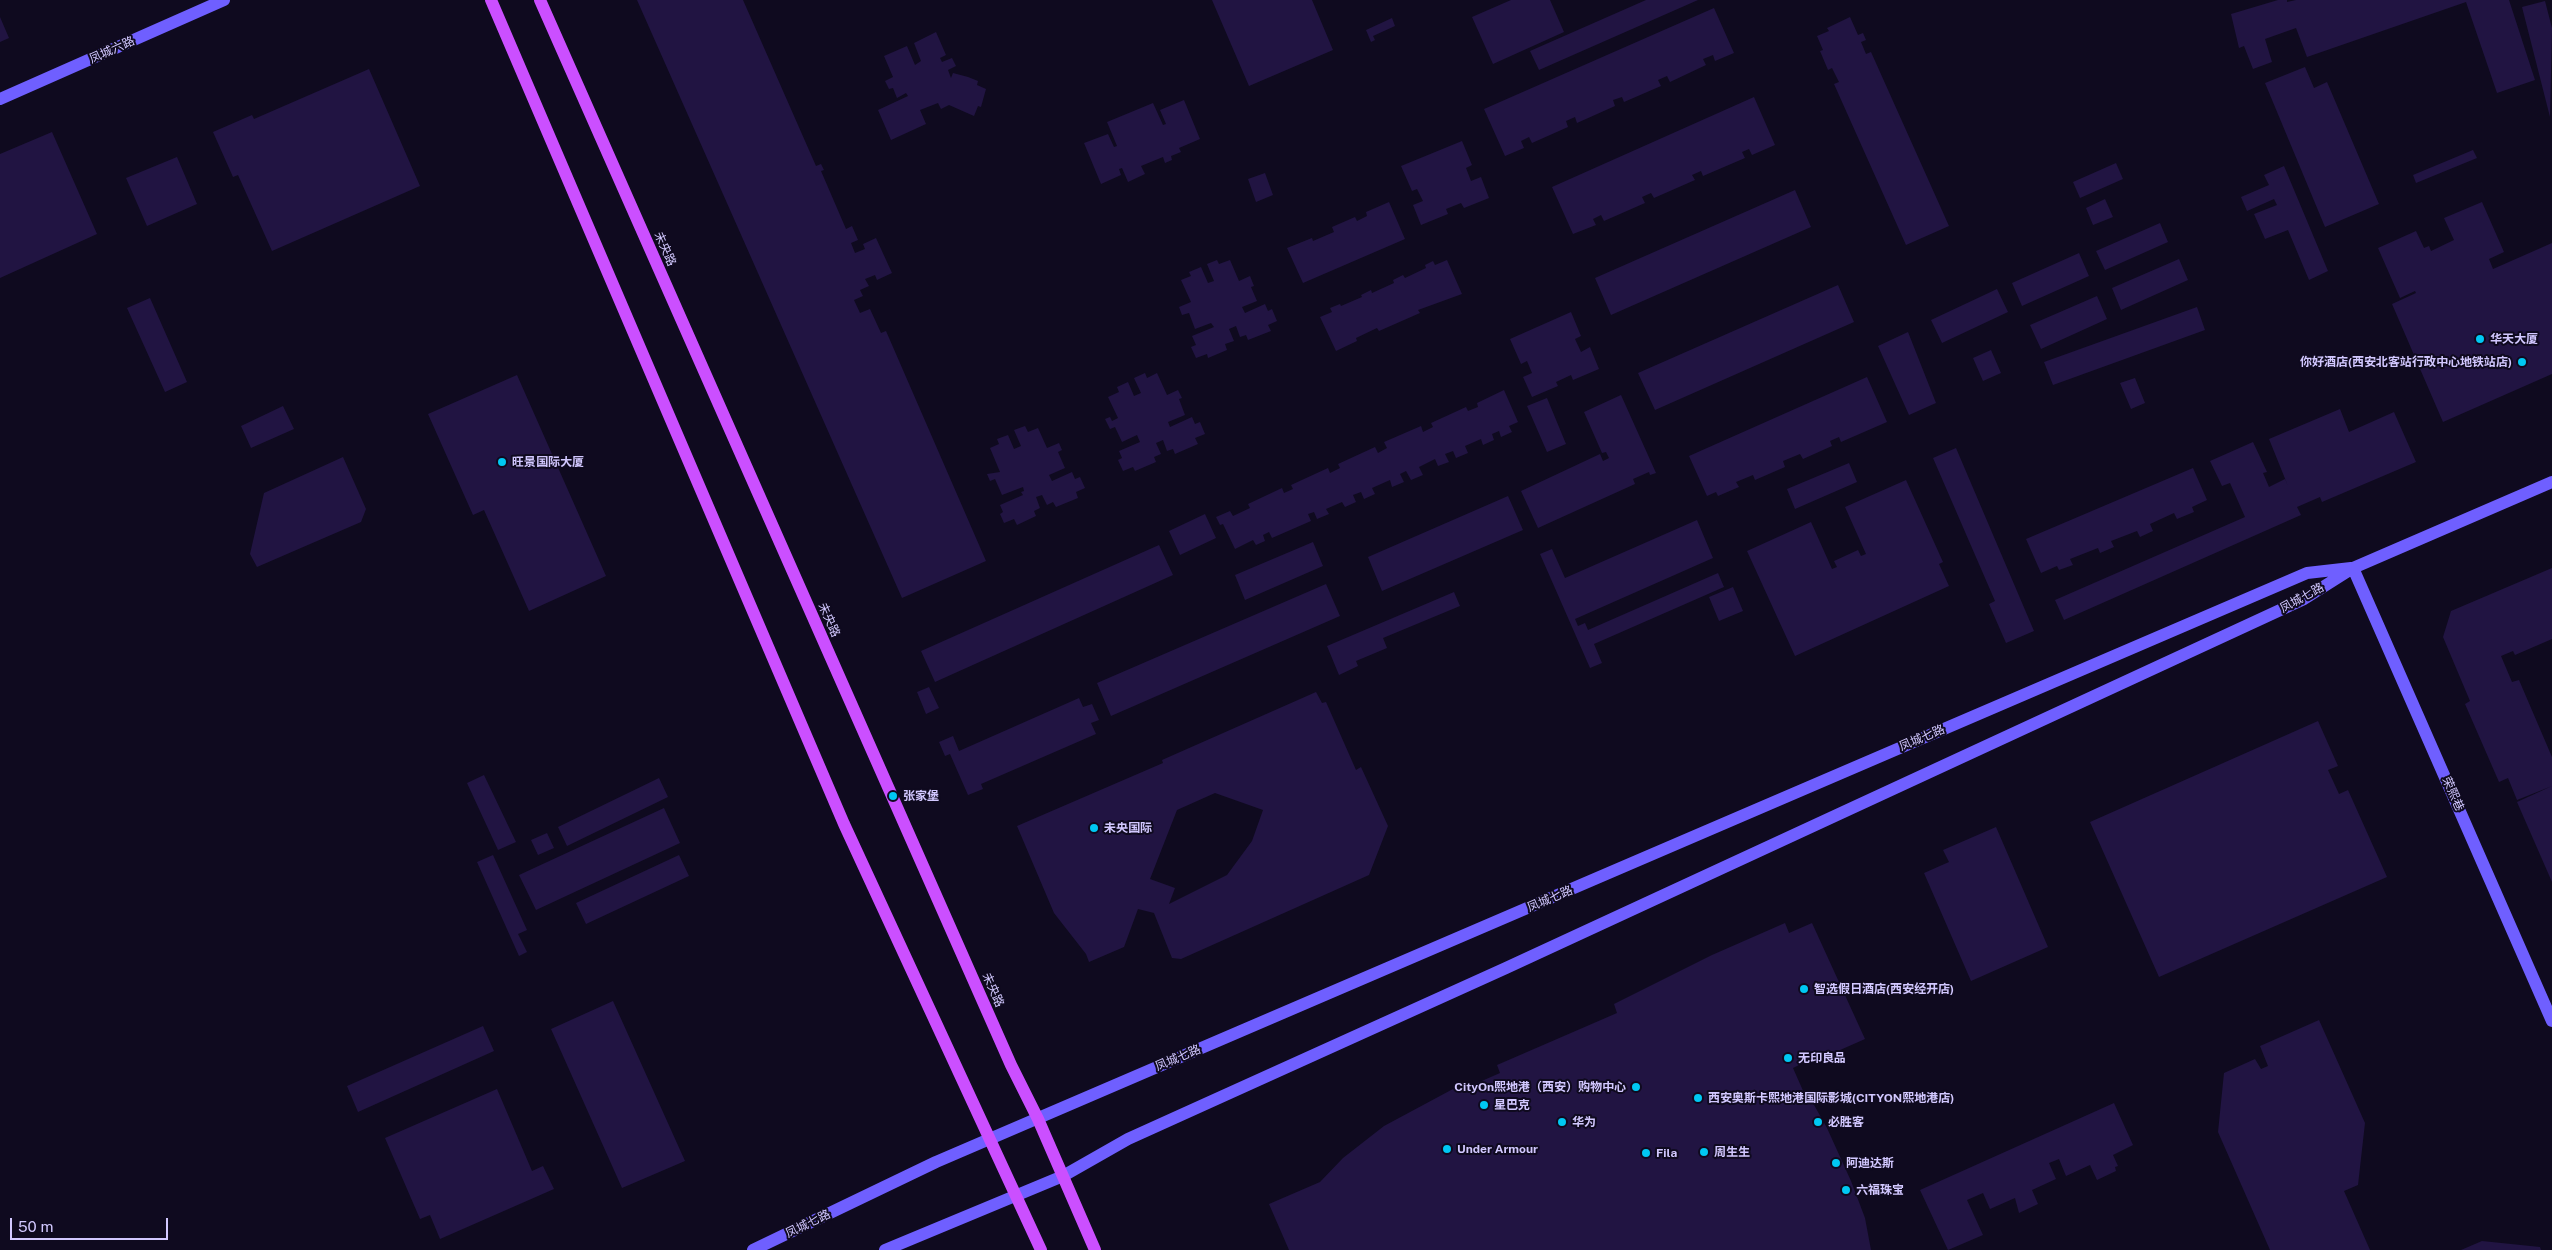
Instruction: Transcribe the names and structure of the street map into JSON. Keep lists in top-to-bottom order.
{
  "streets": {
    "main road": ["未央路"],
    "street": ["凤城六路", "凤城七路", "荣熙巷"]
  },
  "crossings": [
    ["未央路", "凤城七路"],
    ["凤城七路", "荣熙巷"]
  ],
  "places": [
    "华天大厦",
    "你好酒店(西安北客站行政中心地铁站店)",
    "旺景国际大厦",
    "张家堡",
    "未央国际",
    "智选假日酒店(西安经开店)",
    "无印良品",
    "CityOn熙地港（西安）购物中心",
    "西安奥斯卡熙地港国际影城(CITYON熙地港店)",
    "星巴克",
    "华为",
    "必胜客",
    "Under Armour",
    "周生生",
    "Fila",
    "阿迪达斯",
    "六福珠宝"
  ],
  "scale_bar": "50 m"
}
